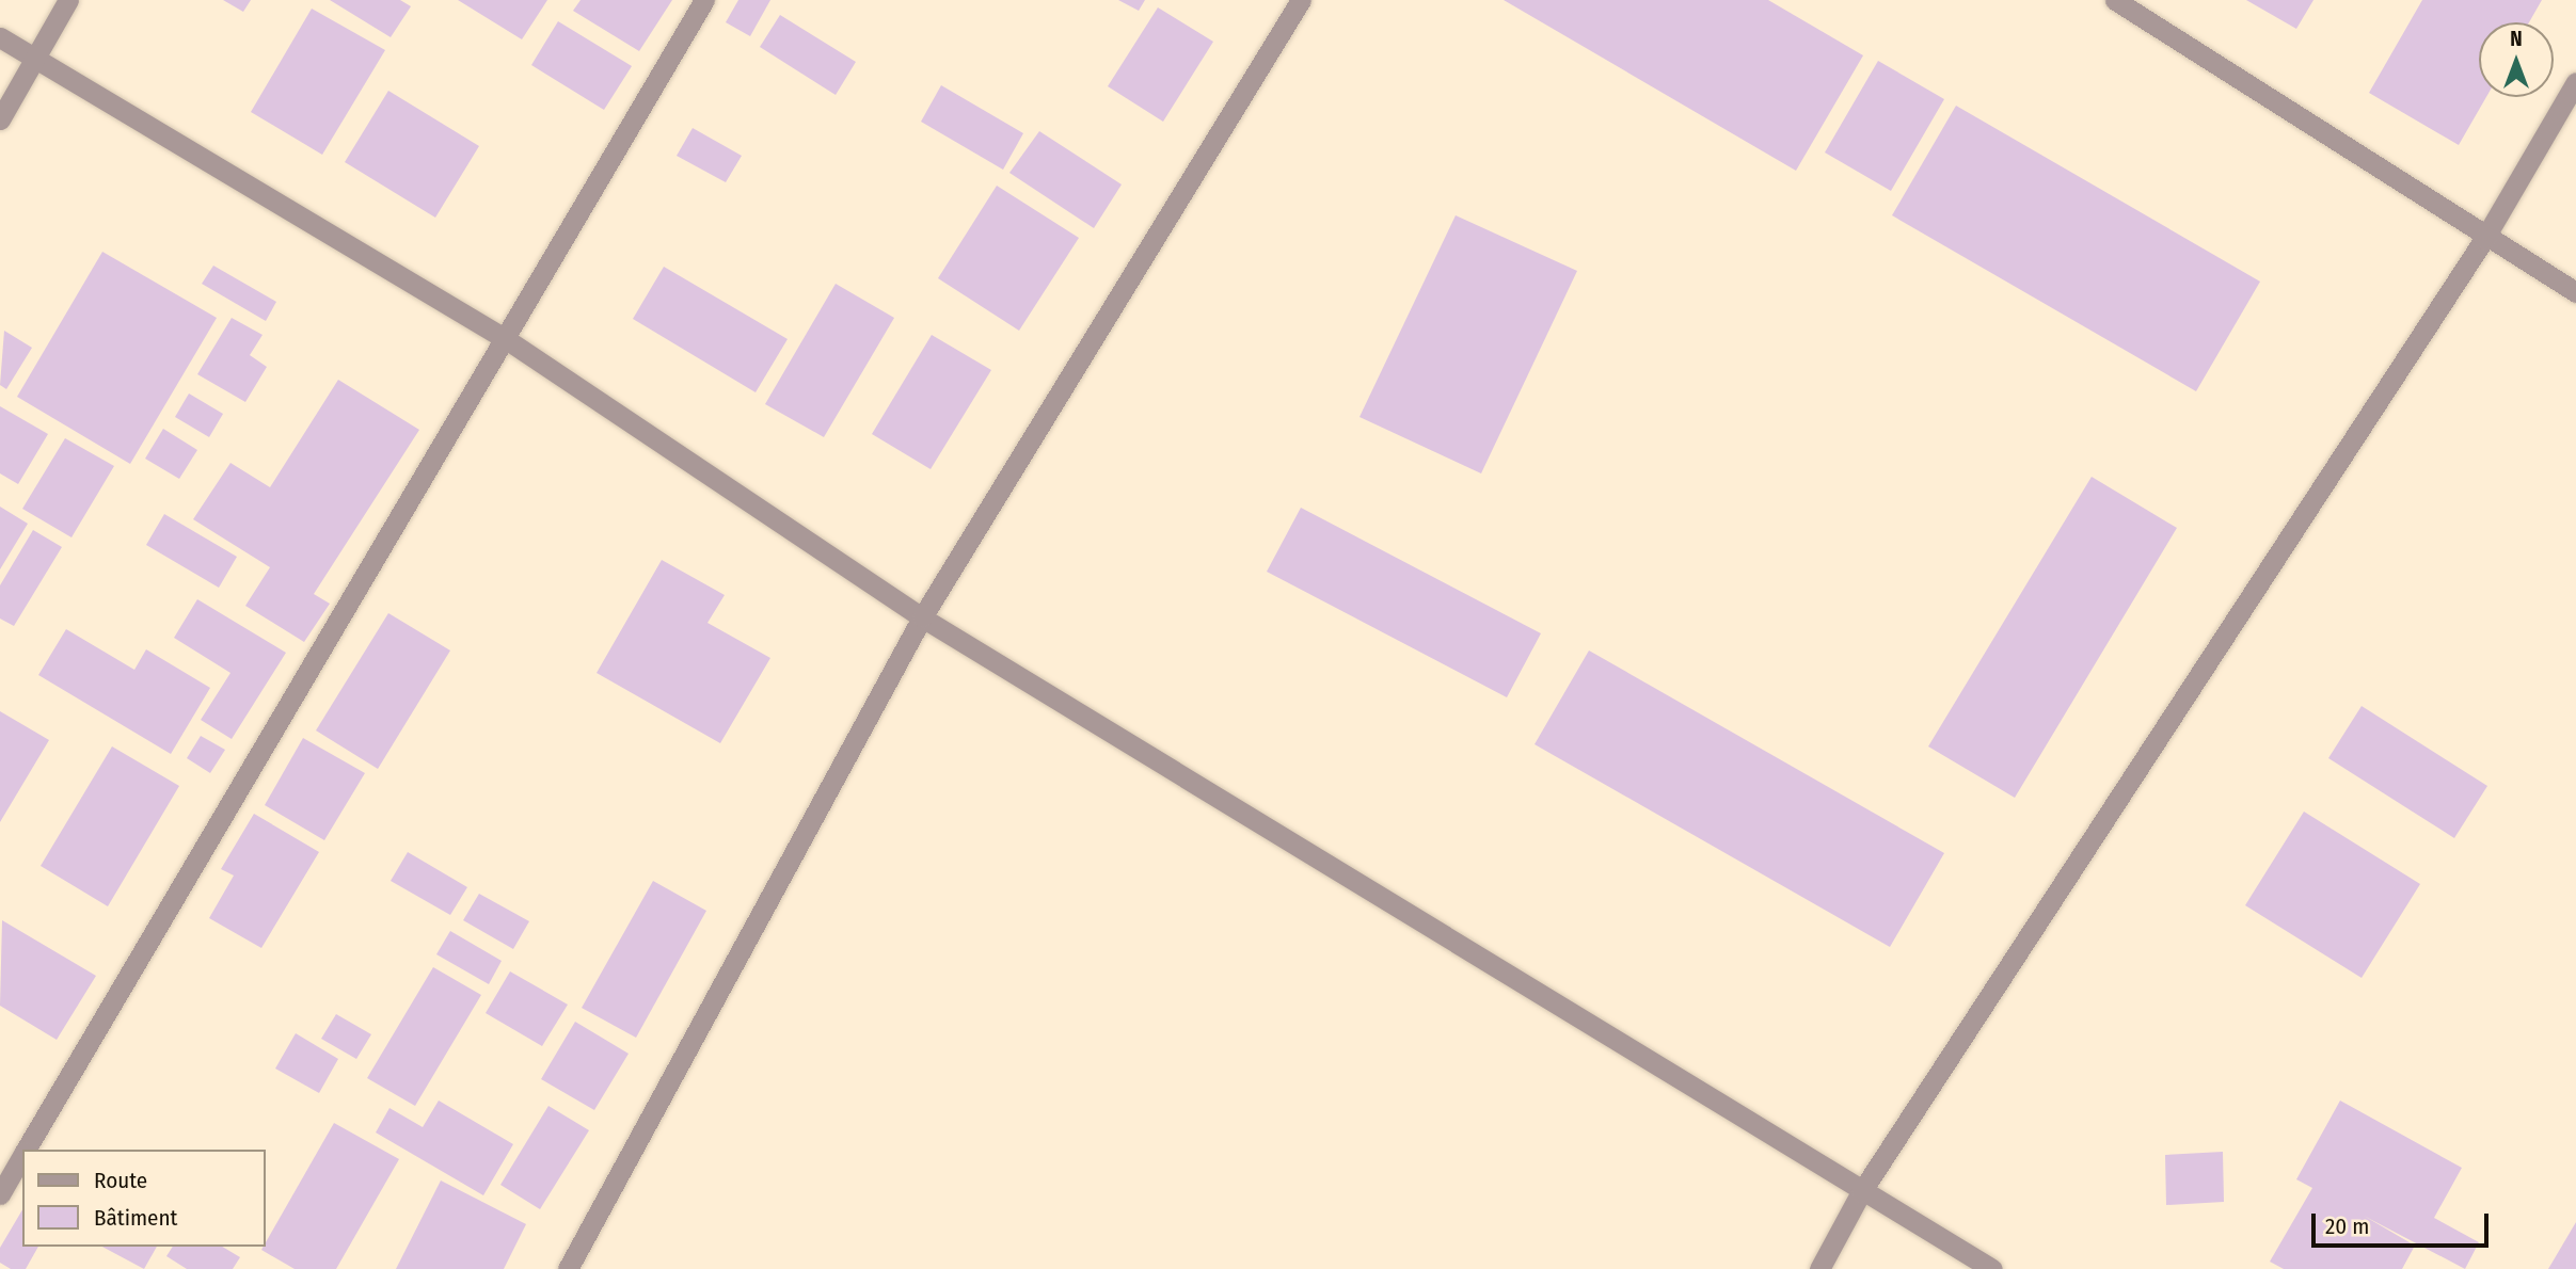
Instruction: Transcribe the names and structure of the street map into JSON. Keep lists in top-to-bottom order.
{
  "legend": ["Route", "Bâtiment"],
  "scale_bar": "20 m",
  "north": "top"
}
